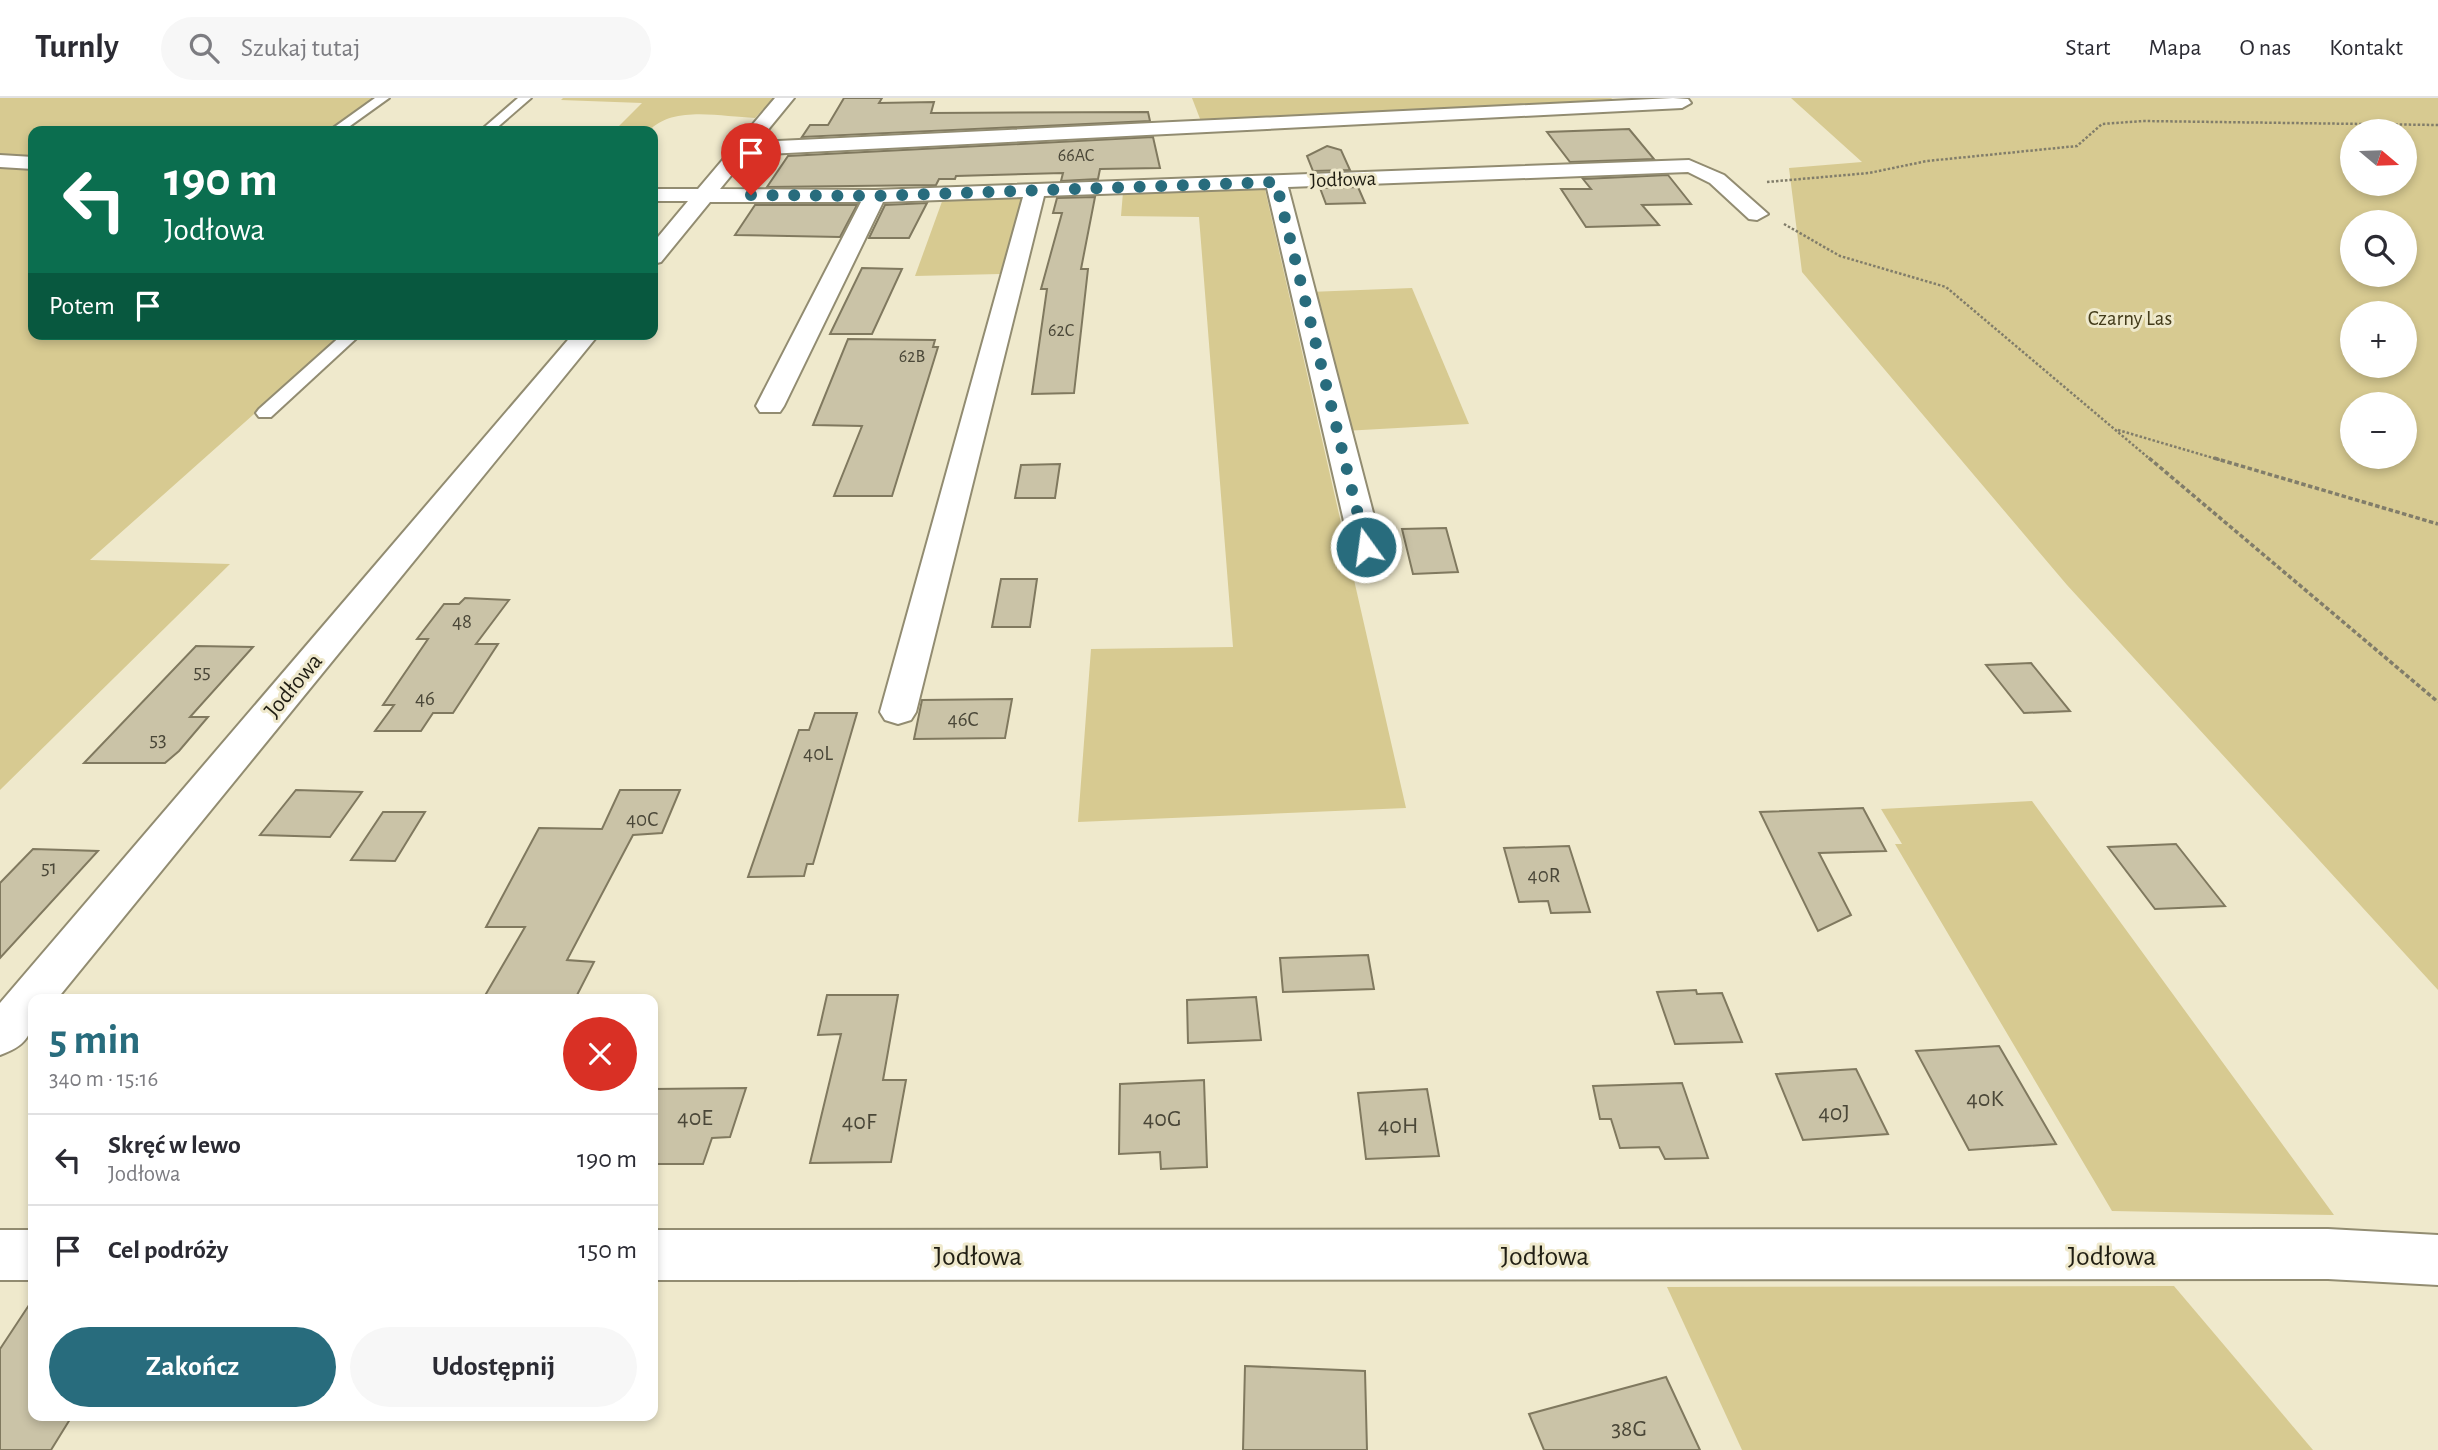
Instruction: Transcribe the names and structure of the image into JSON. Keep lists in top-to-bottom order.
{
  "streets": {
    "street": ["Jodłowa"]
  },
  "parks": ["Czarny Las"],
  "house_numbers": [
    "66AC",
    "62C",
    "62B",
    "48",
    "55",
    "46",
    "46C",
    "53",
    "40L",
    "40C",
    "51",
    "40R",
    "40K",
    "40J",
    "40E",
    "40G",
    "40F",
    "40H",
    "38G"
  ],
  "north": "right",
  "page": {
    "header": "Turnly",
    "search": "Szukaj tutaj",
    "nav": [
      "Start",
      "Mapa",
      "O nas",
      "Kontakt"
    ],
    "map_buttons": ["+", "−"],
    "turn": ["190 m", "Jodłowa"],
    "then": "Potem",
    "heading": ["5 min", "340 m · 15:16"],
    "list": [
      {
        "name": "Skręć w lewo",
        "note": "Jodłowa",
        "value": "190 m"
      },
      {
        "name": "Cel podróży",
        "value": "150 m"
      }
    ],
    "buttons": ["Zakończ", "Udostępnij"]
  }
}
